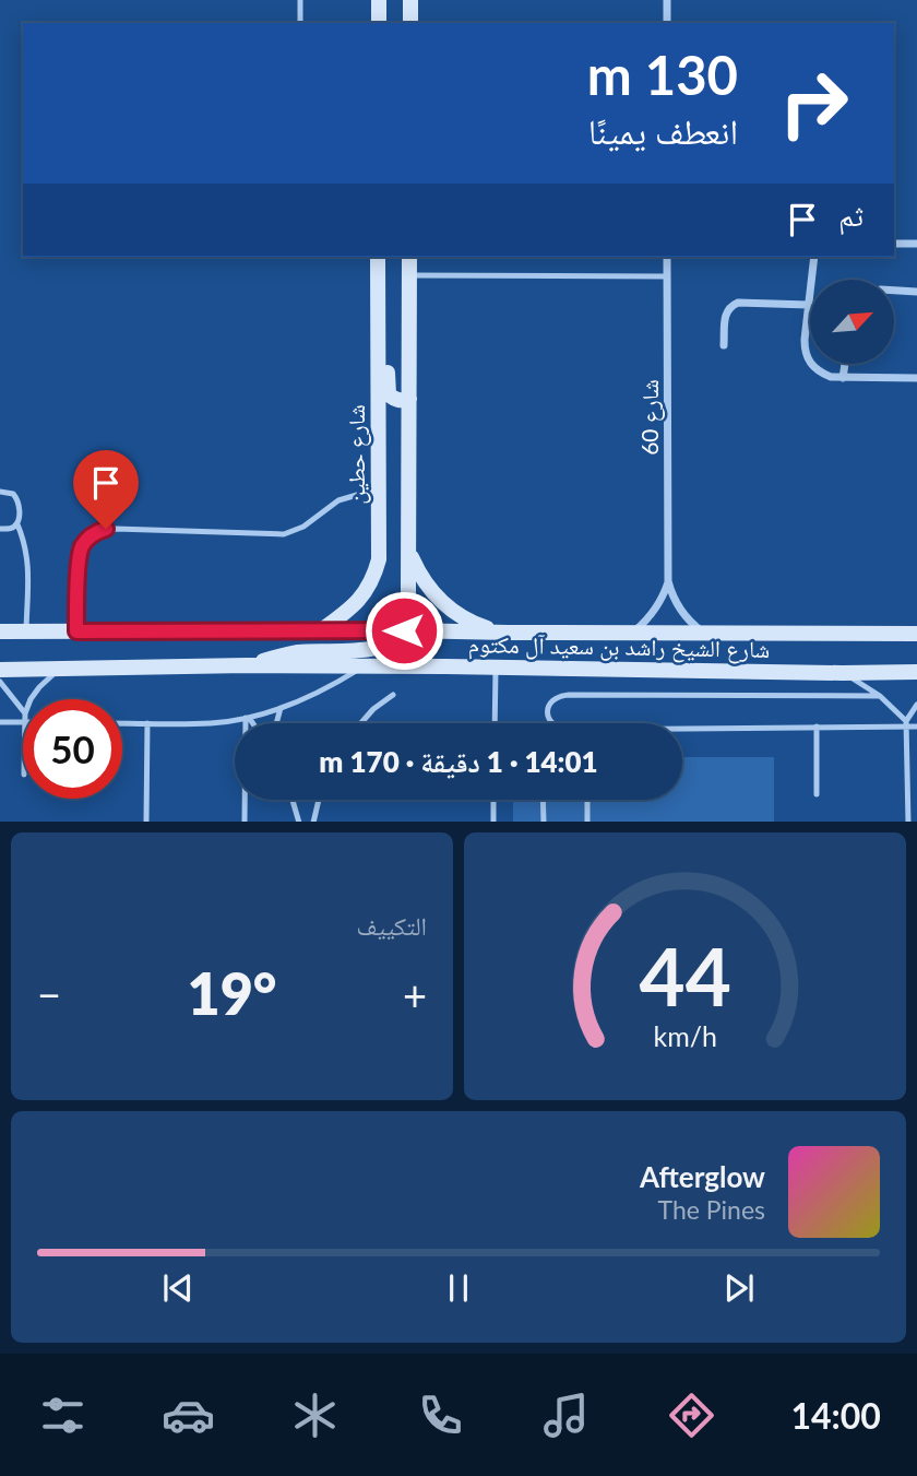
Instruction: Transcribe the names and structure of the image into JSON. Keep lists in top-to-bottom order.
{
  "streets": {
    "main road": ["شارع حطين", "شارع الشيخ راشد بن سعيد آل مكتوم"],
    "street": ["شارع 60"]
  },
  "crossings": [
    ["شارع 60", "شارع الشيخ راشد بن سعيد آل مكتوم"],
    ["شارع حطين", "شارع الشيخ راشد بن سعيد آل مكتوم"]
  ],
  "north": "top right",
  "page": {
    "turn": ["130 m", "انعطف يمينًا"],
    "then": "ثم",
    "limit": "50",
    "trip": "14:01 · 1 دقيقة · 170 m",
    "tile": "التكييف",
    "heat": ["−", "19°", "+"],
    "song": ["Afterglow", "The Pines"],
    "tabs": "14:00",
    "gauge": ["44", "km/h"]
  }
}
